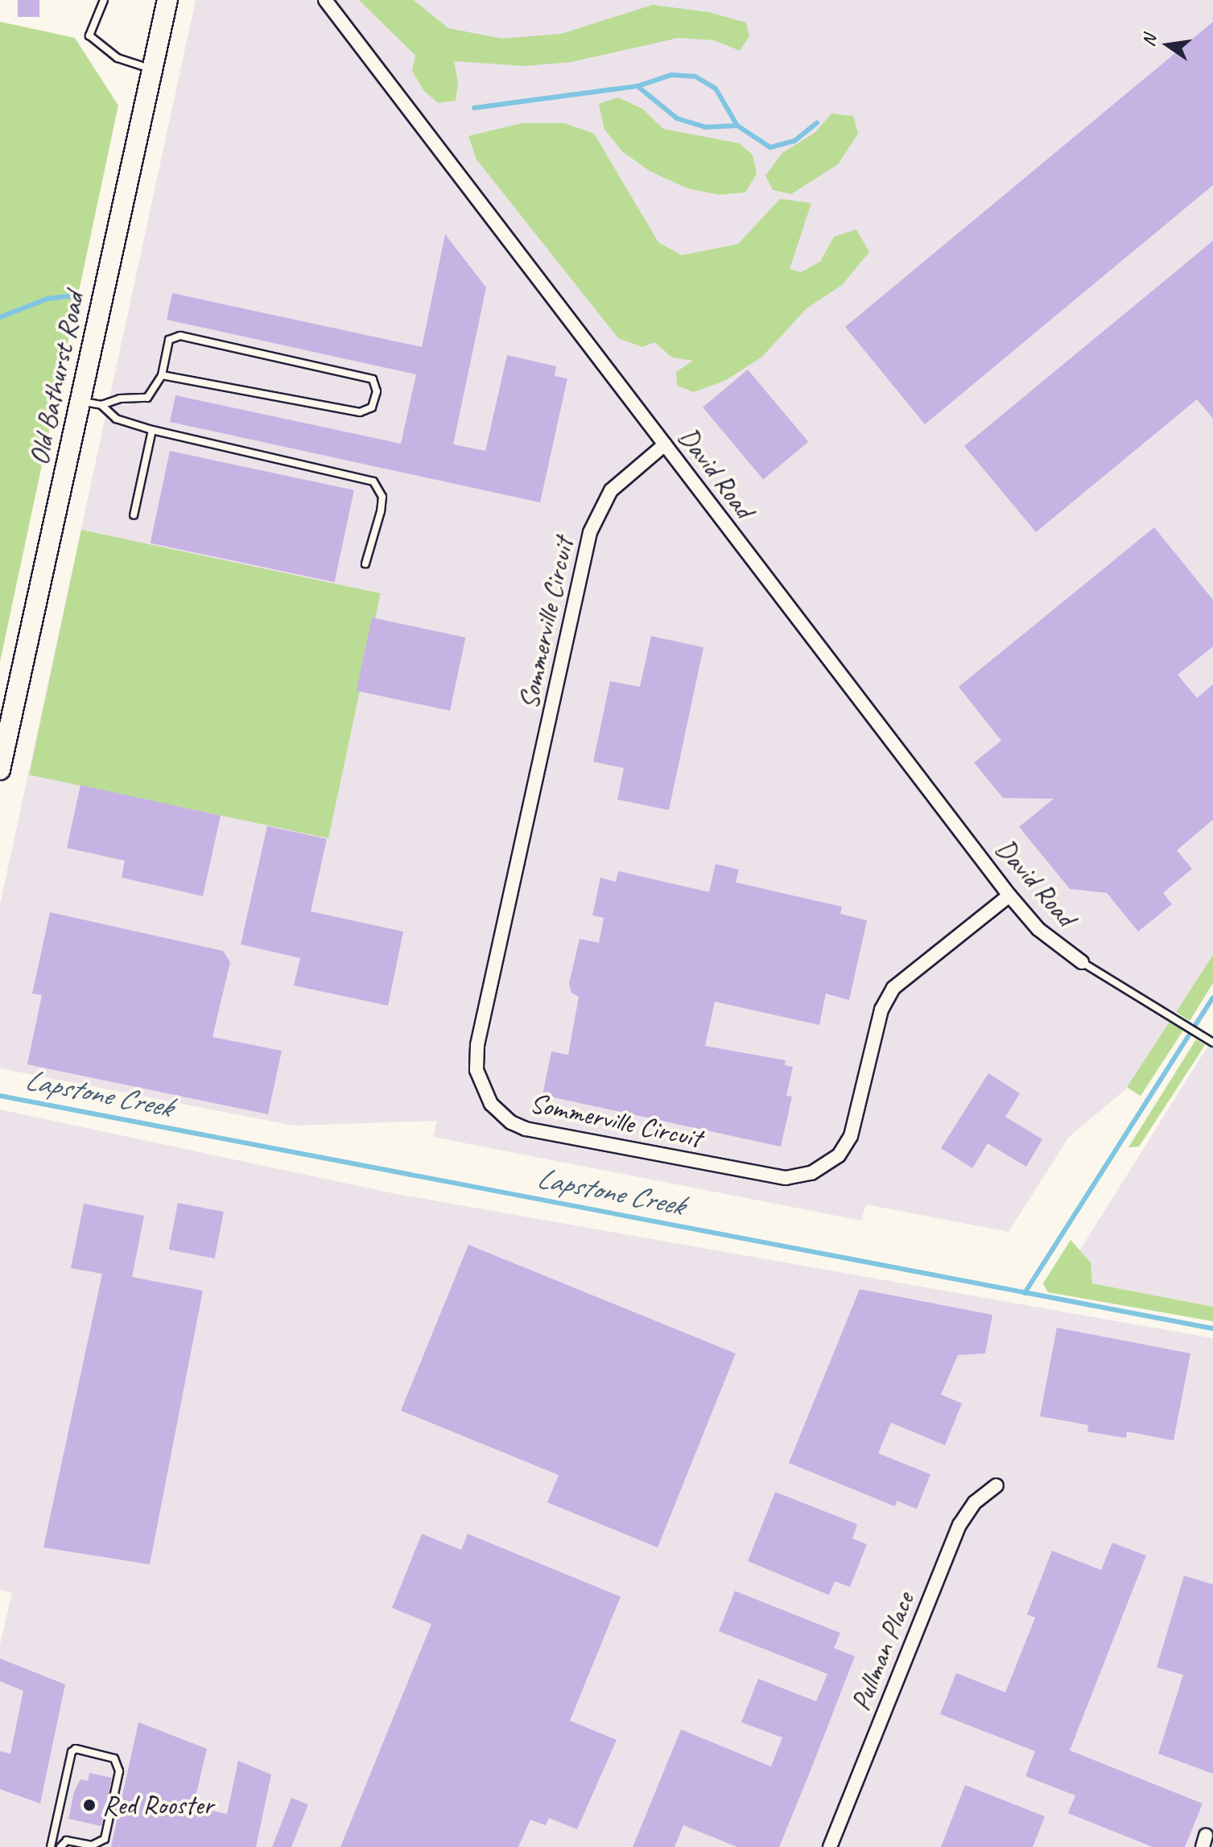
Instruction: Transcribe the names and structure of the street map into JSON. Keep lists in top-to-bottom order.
{
  "streets": {
    "main road": ["Old Bathurst Road"],
    "street": ["David Road", "Sommerville Circuit", "Pullman Place"]
  },
  "crossings": [
    ["David Road", "Sommerville Circuit"]
  ],
  "water": ["Lapstone Creek"],
  "places": ["Red Rooster"],
  "north": "left"
}
